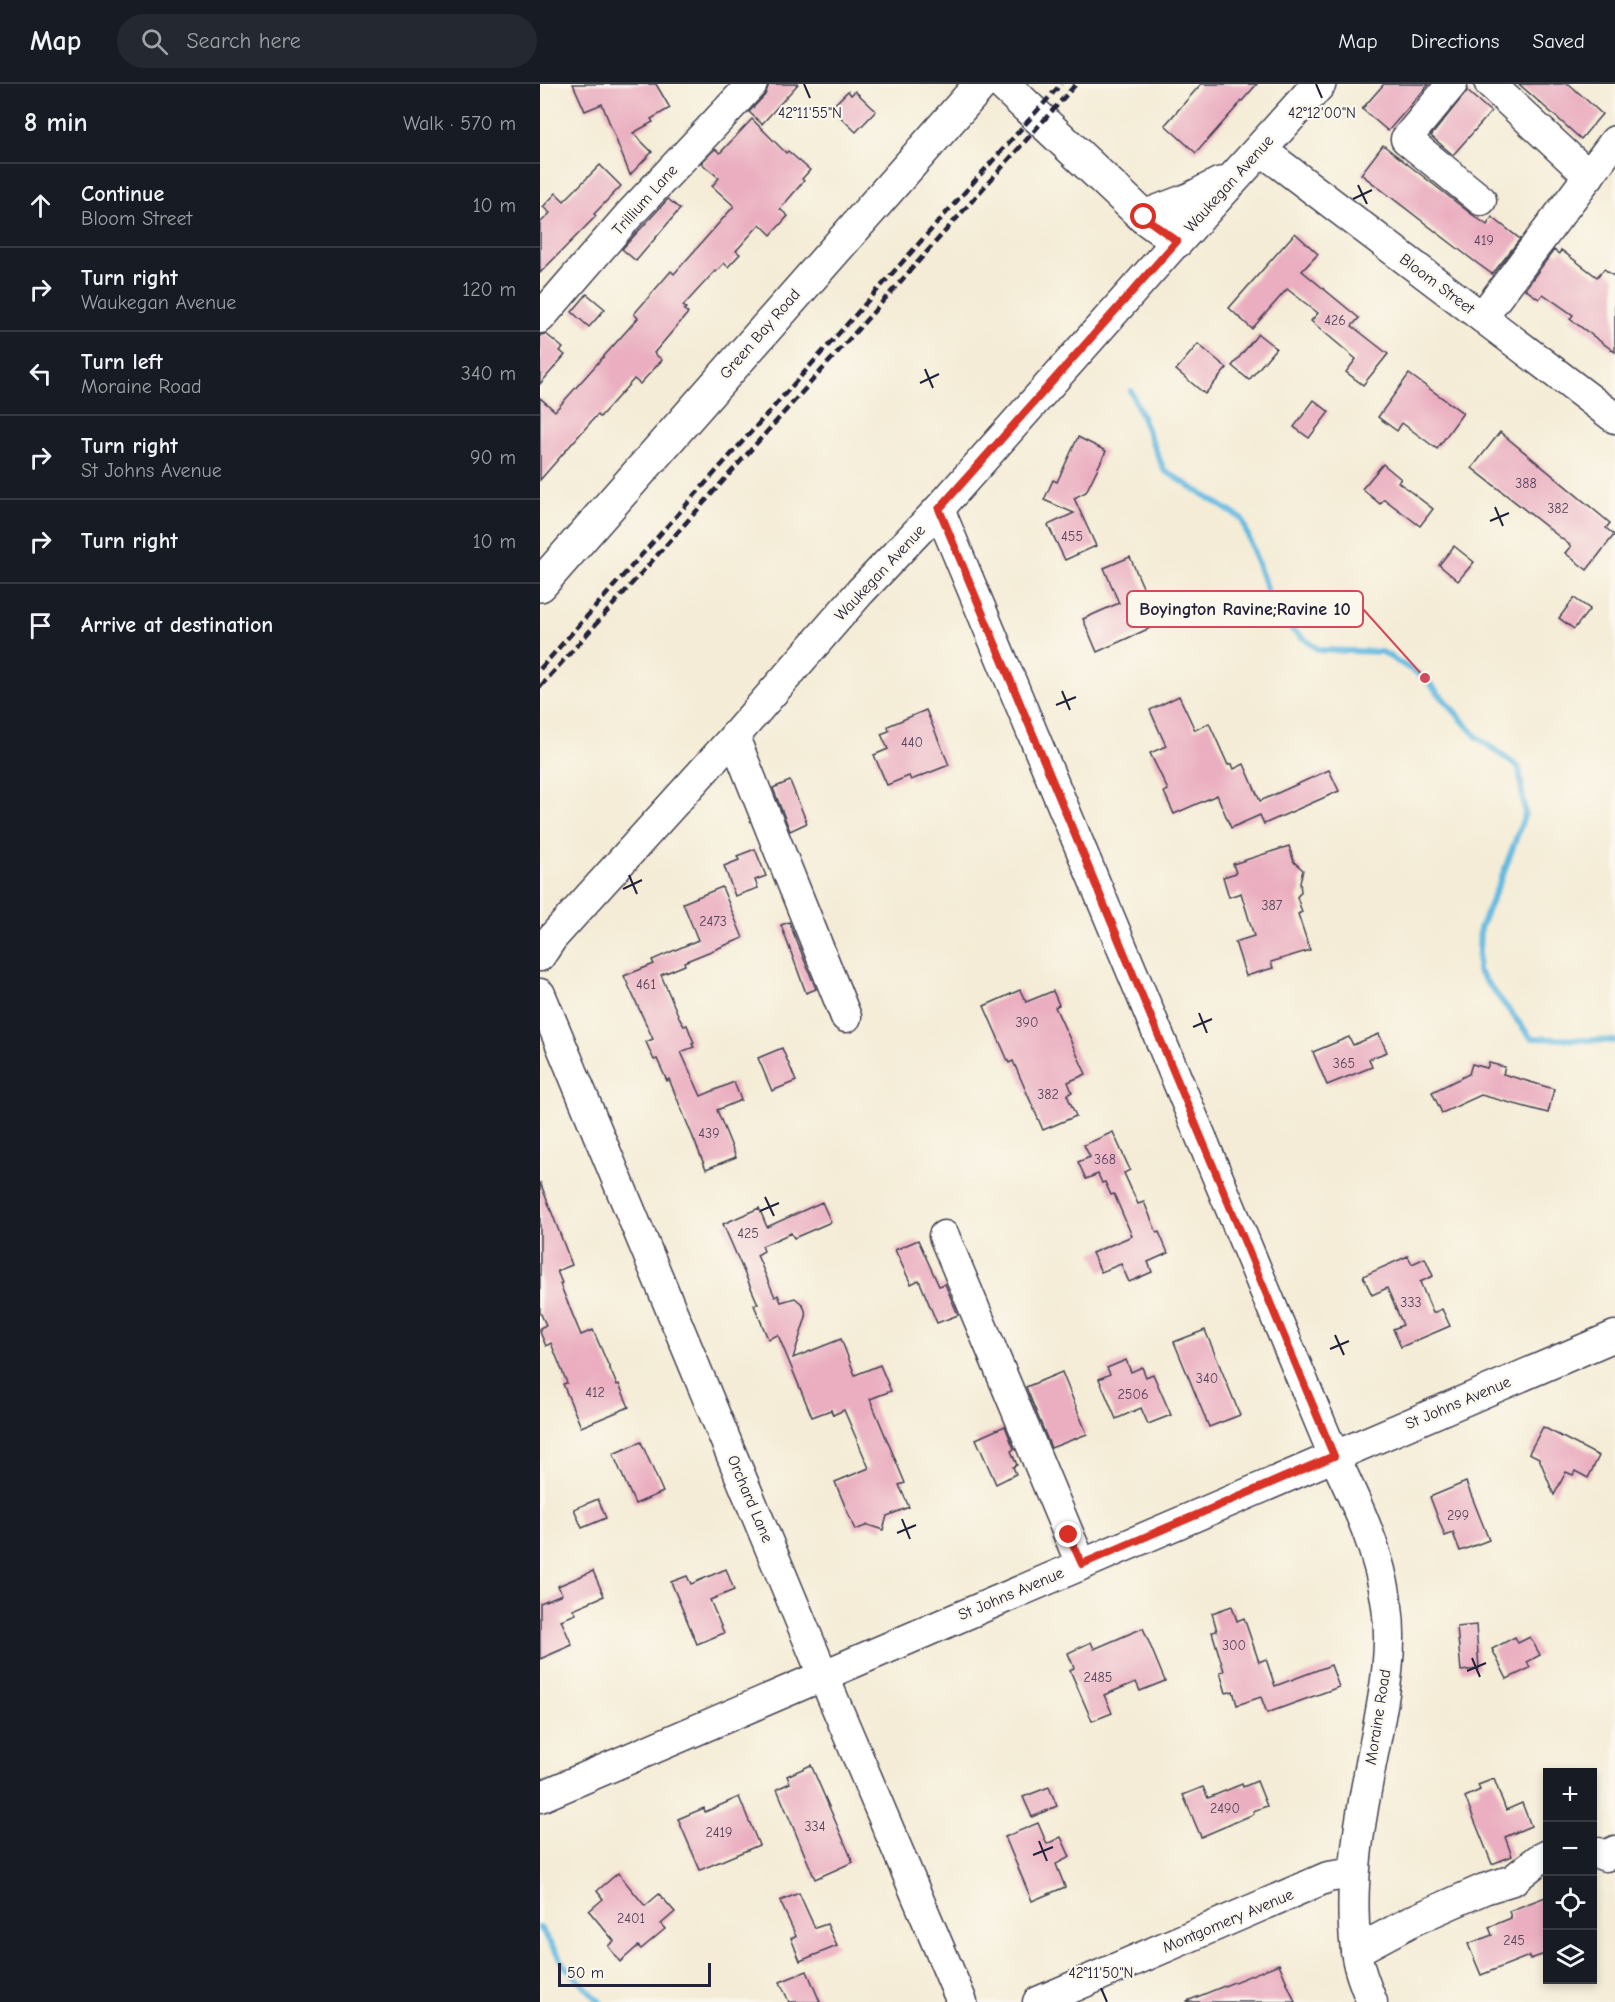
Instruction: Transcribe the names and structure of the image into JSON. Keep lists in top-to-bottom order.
{
  "streets": {
    "main road": ["Waukegan Avenue", "Green Bay Road"],
    "street": [
      "Trillium Lane",
      "Bloom Street",
      "St Johns Avenue",
      "Orchard Lane",
      "Moraine Road",
      "Montgomery Avenue"
    ]
  },
  "crossings": [
    ["Waukegan Avenue", "Bloom Street"],
    ["Waukegan Avenue", "Moraine Road"],
    ["St Johns Avenue", "Orchard Lane"],
    ["St Johns Avenue", "Moraine Road"],
    ["Moraine Road", "Montgomery Avenue"]
  ],
  "places": ["Boyington Ravine;Ravine 10"],
  "house_numbers": [
    "419",
    "426",
    "388",
    "382",
    "455",
    "440",
    "387",
    "2473",
    "461",
    "390",
    "365",
    "382",
    "439",
    "368",
    "425",
    "333",
    "340",
    "412",
    "2506",
    "299",
    "300",
    "2485",
    "2490",
    "334",
    "2419",
    "2401",
    "245"
  ],
  "scale_bar": "50 m",
  "page": {
    "header": "Map",
    "search": "Search here",
    "nav": ["Map", "Directions", "Saved"],
    "heading": ["8 min", "Walk · 570 m"],
    "list": [
      ["Continue", "Bloom Street", "10 m"],
      ["Turn right", "Waukegan Avenue", "120 m"],
      ["Turn left", "Moraine Road", "340 m"],
      ["Turn right", "St Johns Avenue", "90 m"],
      ["Turn right", "10 m"],
      "Arrive at destination"
    ],
    "map_buttons": ["+", "−"],
    "scale": "50 m"
  },
  "coordinates": ["42°11'55\"N", "42°12'00\"N", "42°11'50\"N"]
}
